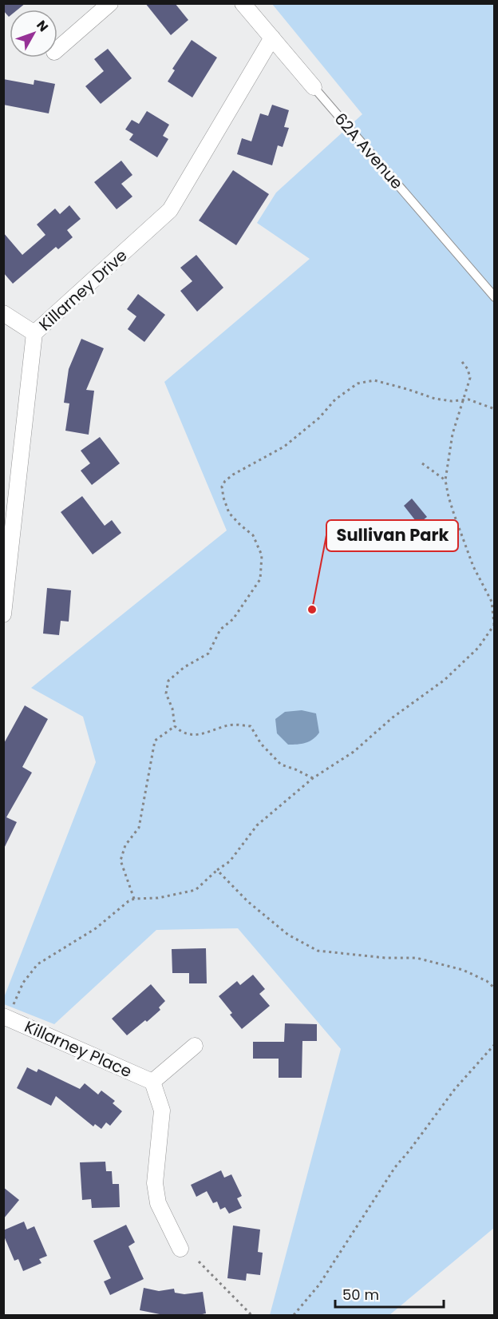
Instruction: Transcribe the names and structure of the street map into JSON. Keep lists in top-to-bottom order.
{
  "streets": {
    "street": ["62A Avenue", "Killarney Drive", "Killarney Place"]
  },
  "crossings": [
    ["62A Avenue", "Killarney Drive"]
  ],
  "places": ["Sullivan Park"],
  "scale_bar": "50 m",
  "north": "top right"
}
